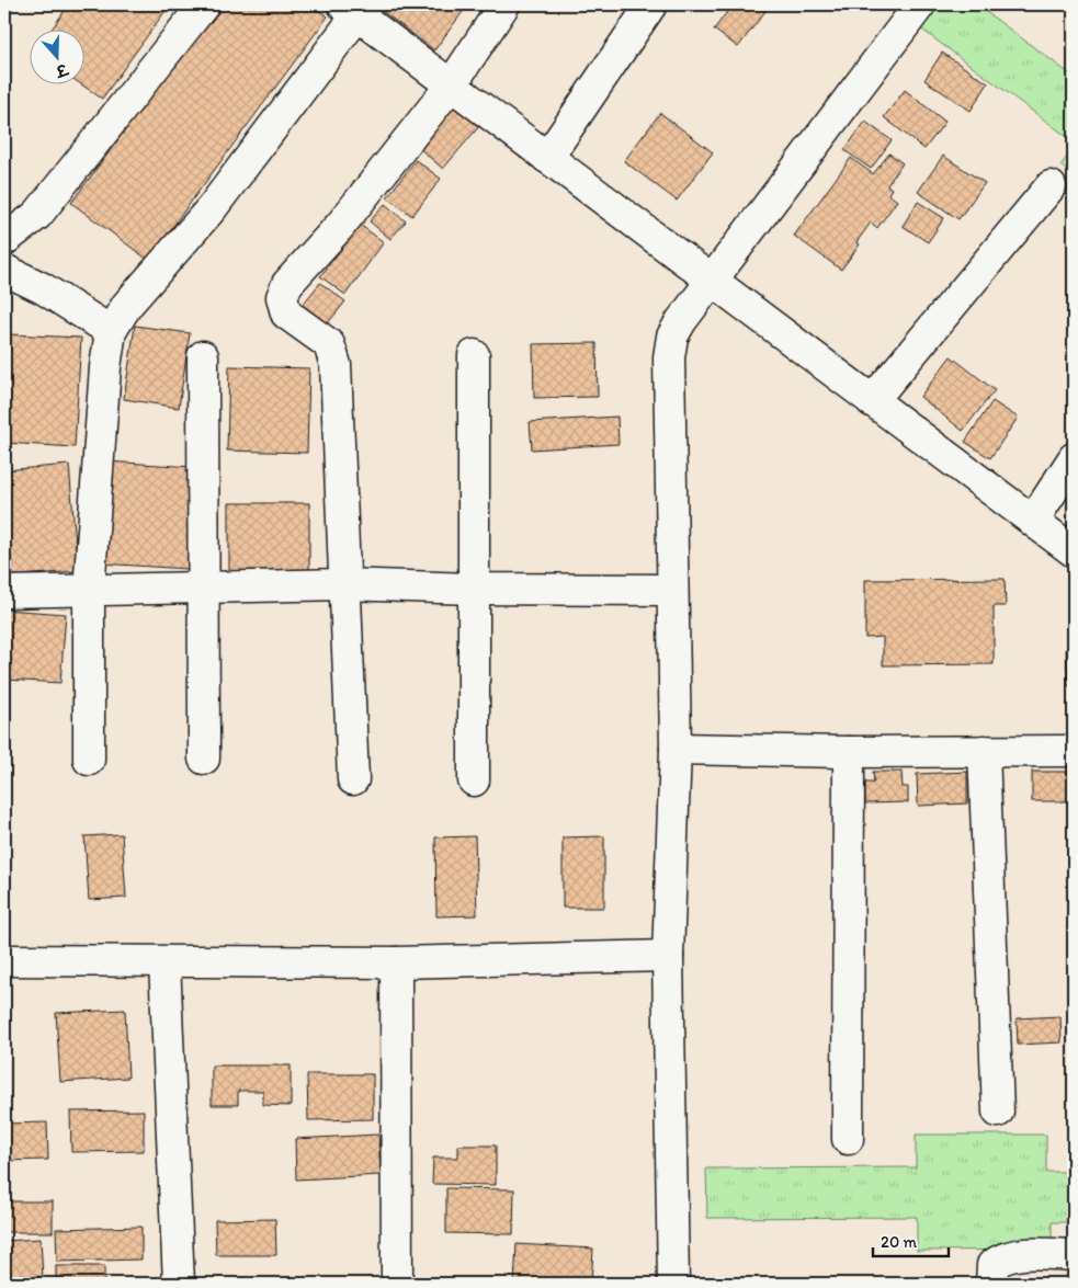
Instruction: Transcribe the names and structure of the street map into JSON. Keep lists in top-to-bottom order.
{
  "scale_bar": "20 m",
  "north": "bottom"
}
